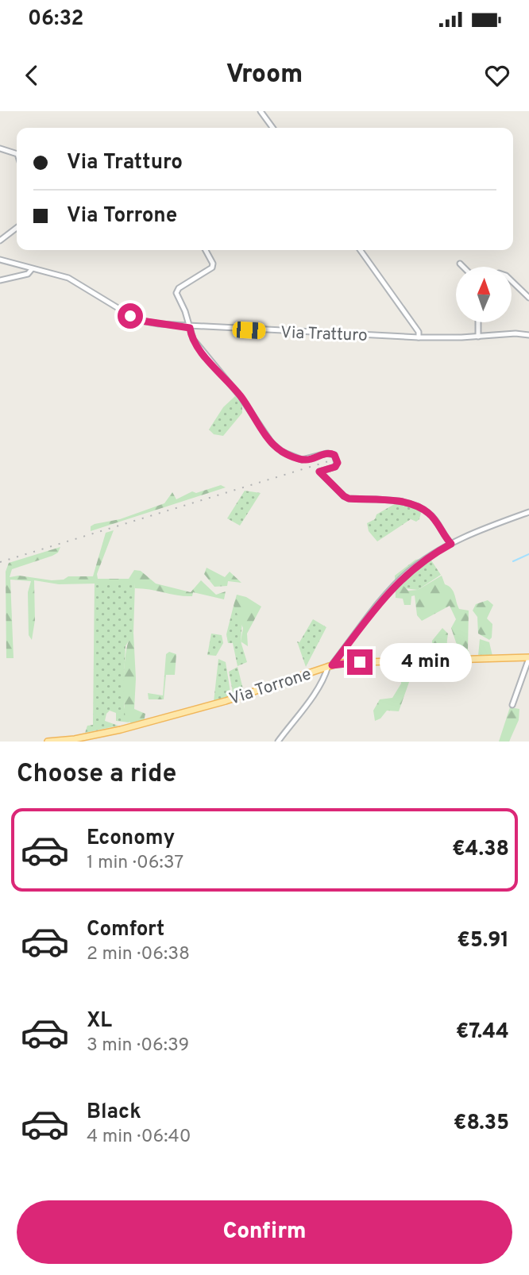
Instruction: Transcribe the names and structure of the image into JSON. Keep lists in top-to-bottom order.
{
  "streets": {
    "main road": ["Via Torrone"],
    "street": ["Via Tratturo"]
  },
  "north": "top",
  "page": {
    "status": "06:32",
    "header": "Vroom",
    "banner": ["Via Tratturo", "Via Torrone"],
    "bubble": "4 min",
    "heading": "Choose a ride",
    "list": [
      {
        "name": "Economy",
        "note": "1 min · 06:37",
        "value": "€4.38"
      },
      {
        "name": "Comfort",
        "note": "2 min · 06:38",
        "value": "€5.91"
      },
      {
        "name": "XL",
        "note": "3 min · 06:39",
        "value": "€7.44"
      },
      {
        "name": "Black",
        "note": "4 min · 06:40",
        "value": "€8.35"
      }
    ],
    "buttons": "Confirm"
  }
}
